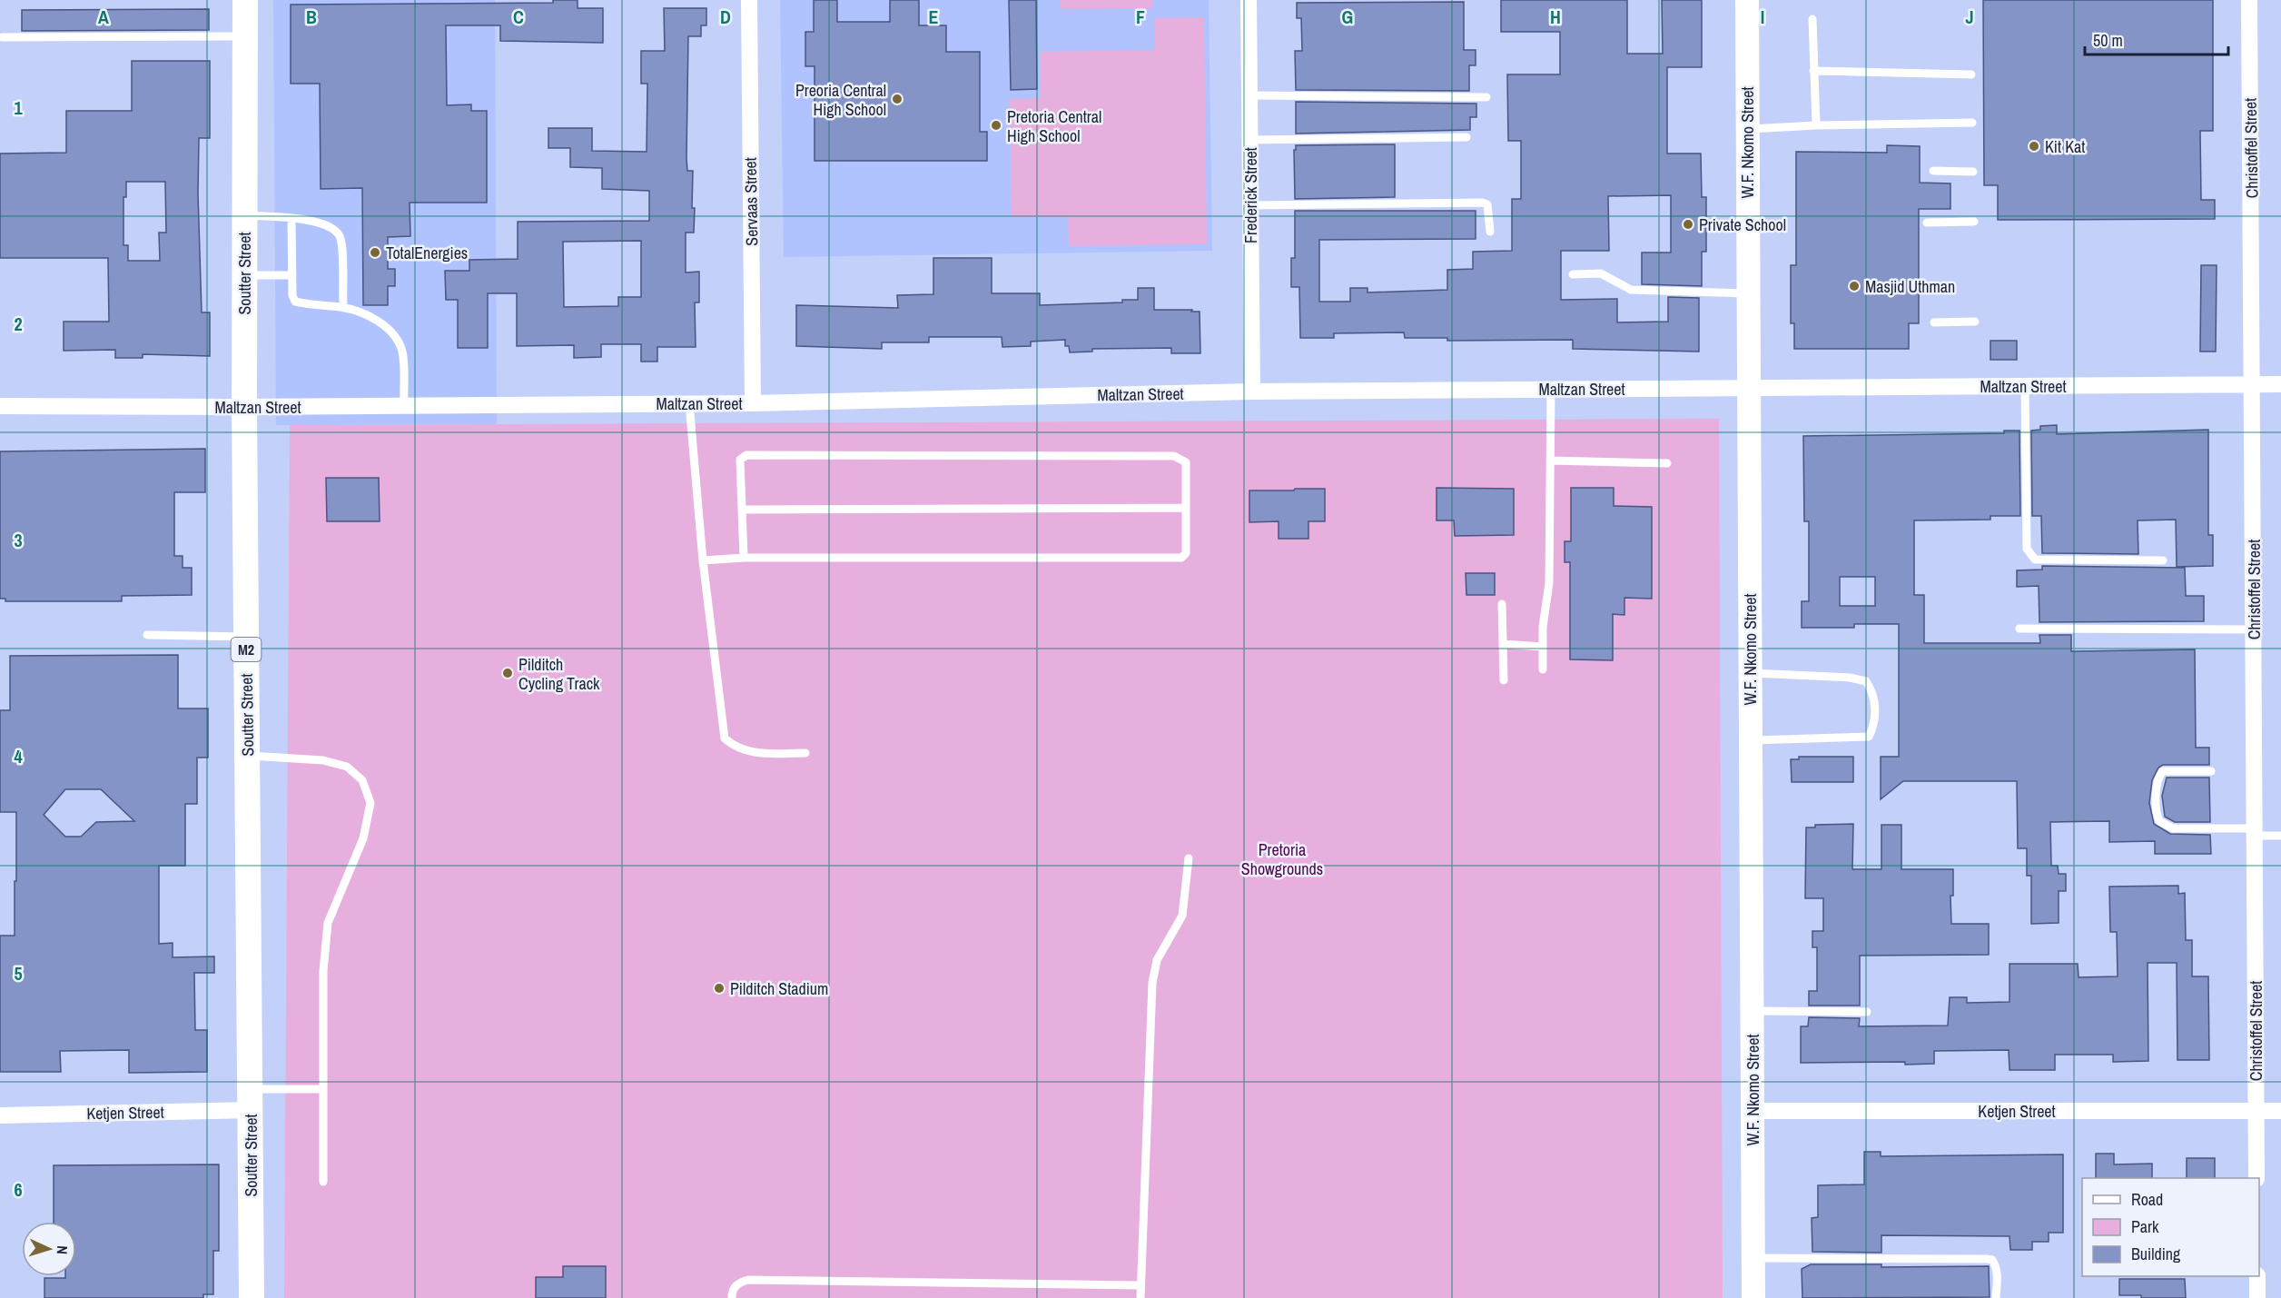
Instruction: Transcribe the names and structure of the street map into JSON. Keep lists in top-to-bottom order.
{
  "streets": {
    "main road": ["W.F. Nkomo Street", "Soutter Street", "M2"],
    "street": [
      "Christoffel Street",
      "Frederick Street",
      "Servaas Street",
      "Maltzan Street",
      "Ketjen Street"
    ]
  },
  "crossings": [
    ["W.F. Nkomo Street", "Maltzan Street"],
    ["W.F. Nkomo Street", "Ketjen Street"],
    ["Christoffel Street", "Maltzan Street"],
    ["Christoffel Street", "Ketjen Street"],
    ["Frederick Street", "Maltzan Street"],
    ["Servaas Street", "Maltzan Street"],
    ["Soutter Street", "Maltzan Street"],
    ["Soutter Street", "Ketjen Street"]
  ],
  "parks": ["Pretoria Showgrounds"],
  "places": [
    "Preoria Central High School",
    "Pretoria Central High School",
    "Kit Kat",
    "Private School",
    "TotalEnergies",
    "Masjid Uthman",
    "Pilditch Cycling Track",
    "Pilditch Stadium"
  ],
  "legend": ["Road", "Park", "Building"],
  "scale_bar": "50 m",
  "north": "right",
  "grid": {
    "columns": [
      "A",
      "B",
      "C",
      "D",
      "E",
      "F",
      "G",
      "H",
      "I",
      "J"
    ],
    "rows": [
      "1",
      "2",
      "3",
      "4",
      "5",
      "6"
    ]
  }
}
